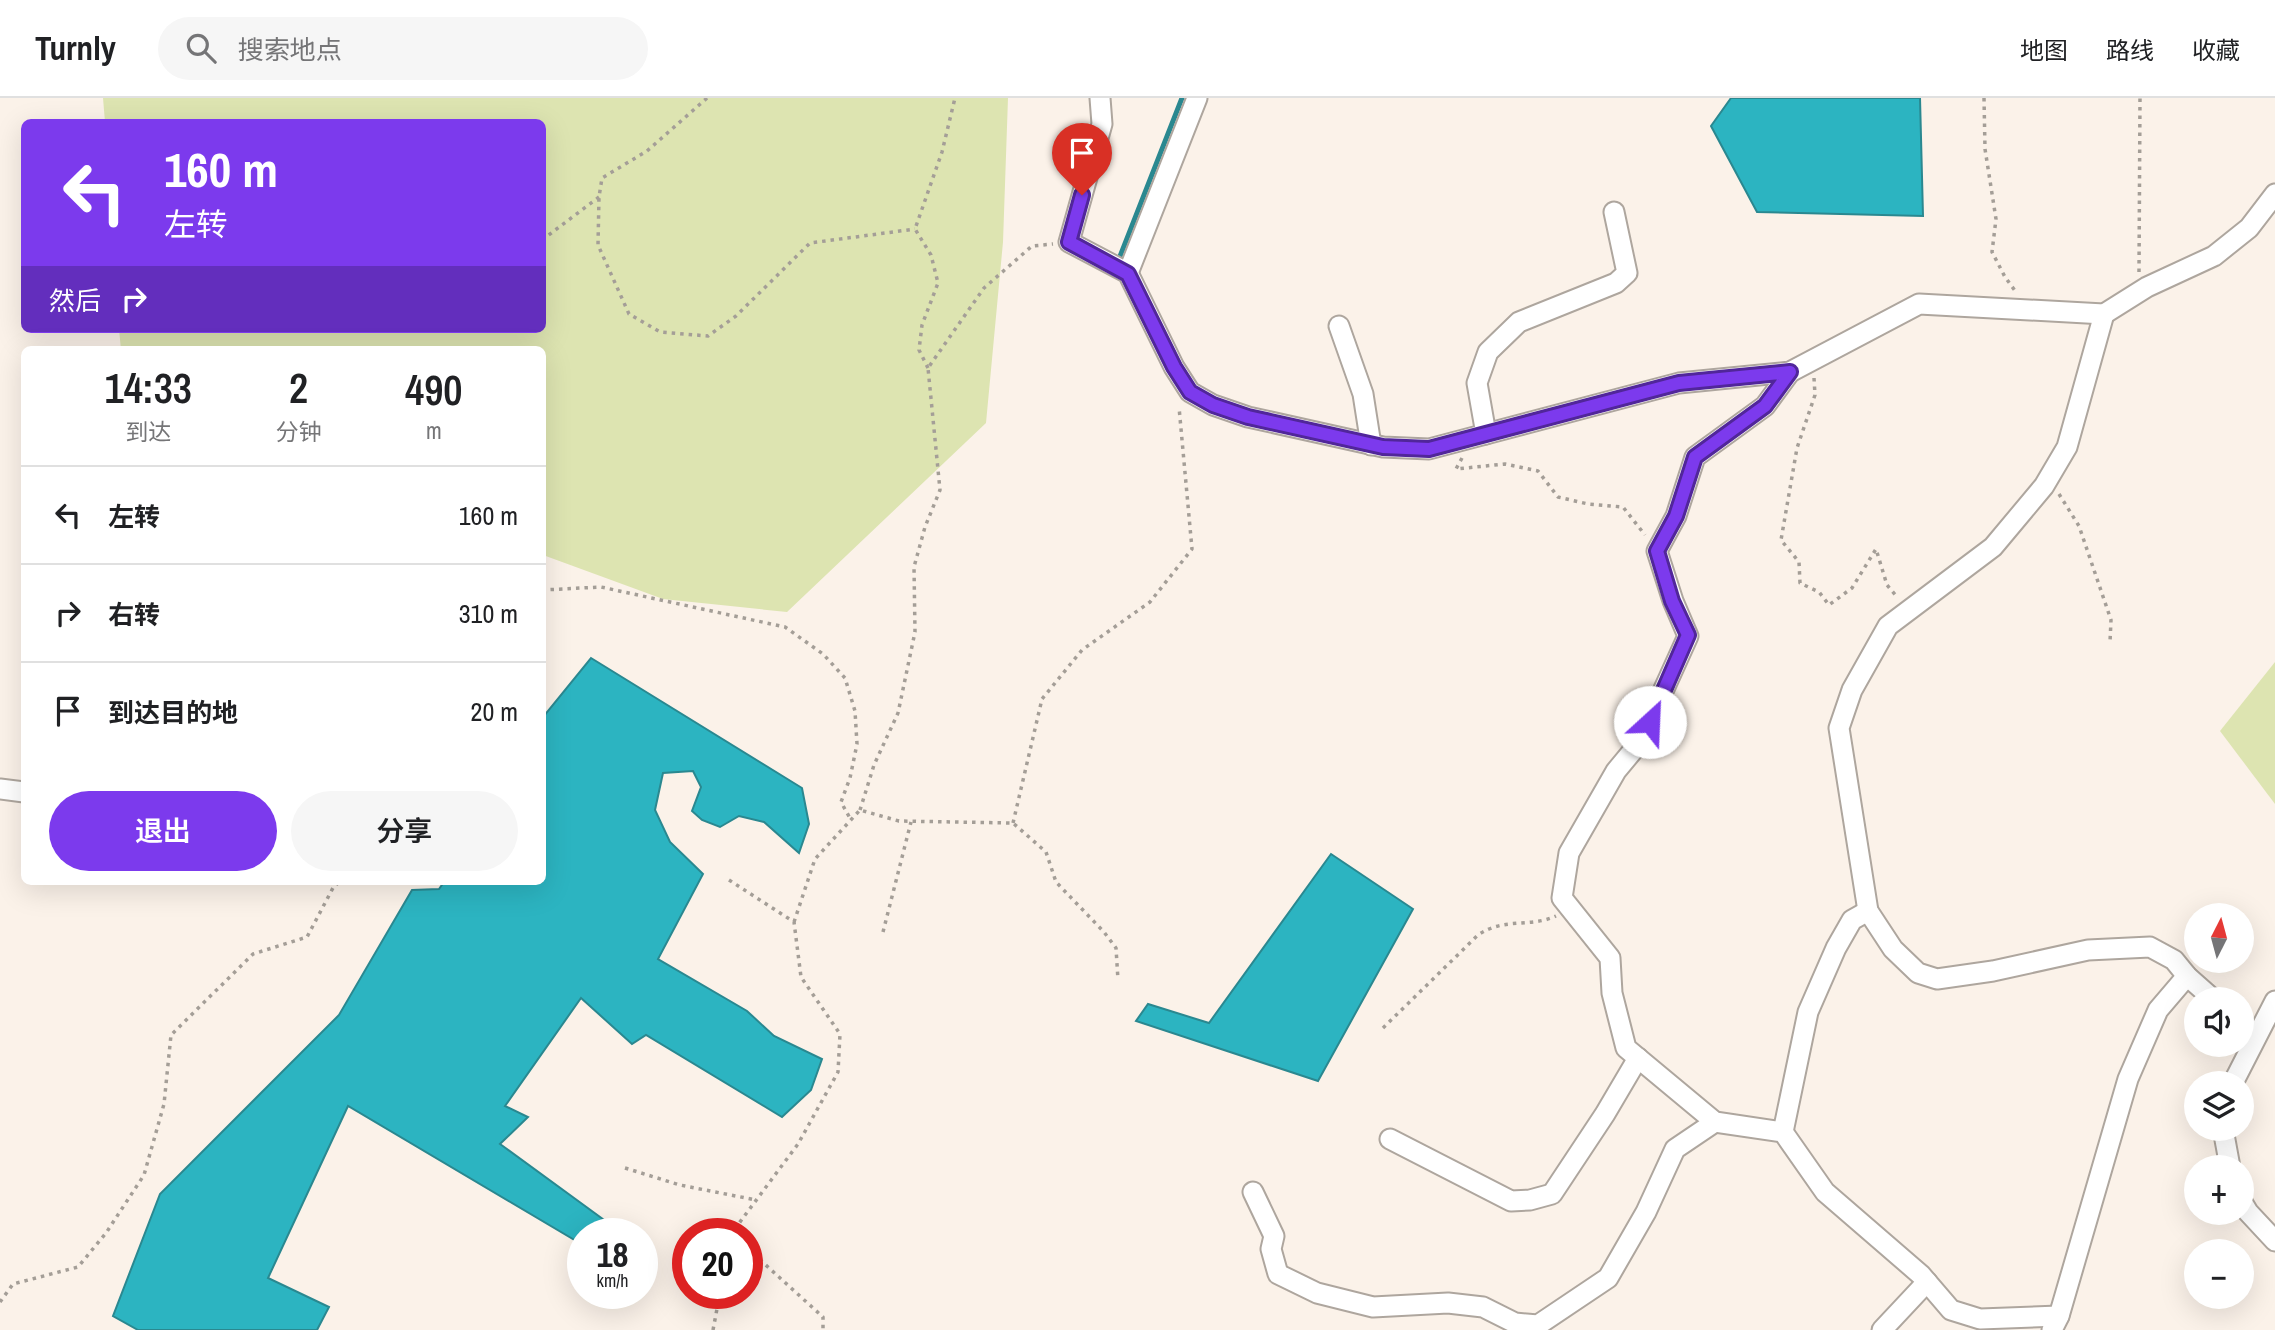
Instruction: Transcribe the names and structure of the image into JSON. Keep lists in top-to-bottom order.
{
  "north": "top",
  "page": {
    "header": "Turnly",
    "search": "搜索地点",
    "nav": ["地图", "路线", "收藏"],
    "turn": ["160 m", "左转"],
    "then": "然后",
    "eta": [
      "14:33",
      "到达",
      "2",
      "分钟",
      "490",
      "m"
    ],
    "list": [
      {
        "name": "左转",
        "value": "160 m"
      },
      {
        "name": "右转",
        "value": "310 m"
      },
      {
        "name": "到达目的地",
        "value": "20 m"
      }
    ],
    "buttons": ["退出", "分享"],
    "map_buttons": ["+", "−"],
    "speed": "18 km/h",
    "limit": "20"
  }
}
